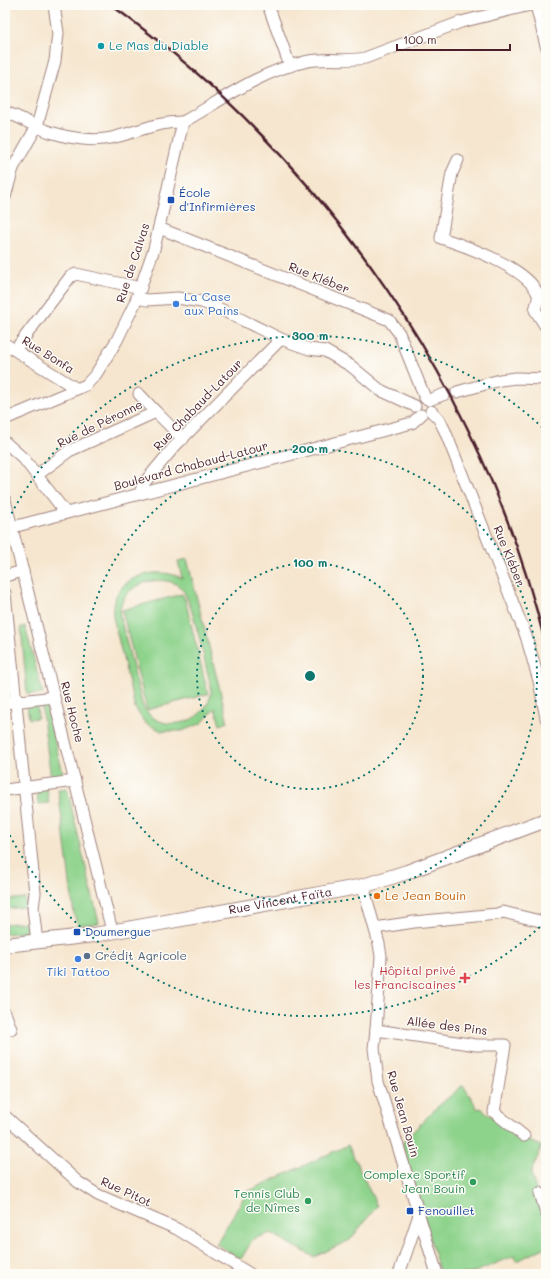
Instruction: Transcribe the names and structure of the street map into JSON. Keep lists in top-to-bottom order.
{
  "streets": {
    "main road": ["Rue Vincent Faïta"],
    "street": [
      "Rue de Calvas",
      "Rue Kléber",
      "Rue Bonfa",
      "Rue Chabaud-Latour",
      "Rue de Péronne",
      "Boulevard Chabaud-Latour",
      "Rue Hoche",
      "Allée des Pins",
      "Rue Jean Bouin",
      "Rue Pitot"
    ]
  },
  "crossings": [
    ["Rue de Calvas", "Rue Kléber"],
    ["Rue de Calvas", "Rue Bonfa"],
    ["Rue Kléber", "Boulevard Chabaud-Latour"],
    ["Rue Chabaud-Latour", "Rue de Péronne"],
    ["Rue Chabaud-Latour", "Boulevard Chabaud-Latour"],
    ["Boulevard Chabaud-Latour", "Rue Hoche"],
    ["Rue Hoche", "Rue Vincent Faïta"],
    ["Rue Vincent Faïta", "Rue Jean Bouin"],
    ["Allée des Pins", "Rue Jean Bouin"]
  ],
  "places": {
    "other": [
      "Le Mas du Diable",
      "La Case aux Pains",
      "Le Jean Bouin",
      "Crédit Agricole",
      "Tiki Tattoo",
      "Complexe Sportif Jean Bouin",
      "Tennis Club de Nîmes"
    ],
    "transit": ["École d'Infirmières", "Doumergue", "Fenouillet"],
    "health": ["Hôpital privé les Franciscaines"]
  },
  "scale_bar": "100 m",
  "rings": ["300 m", "200 m", "100 m"]
}
